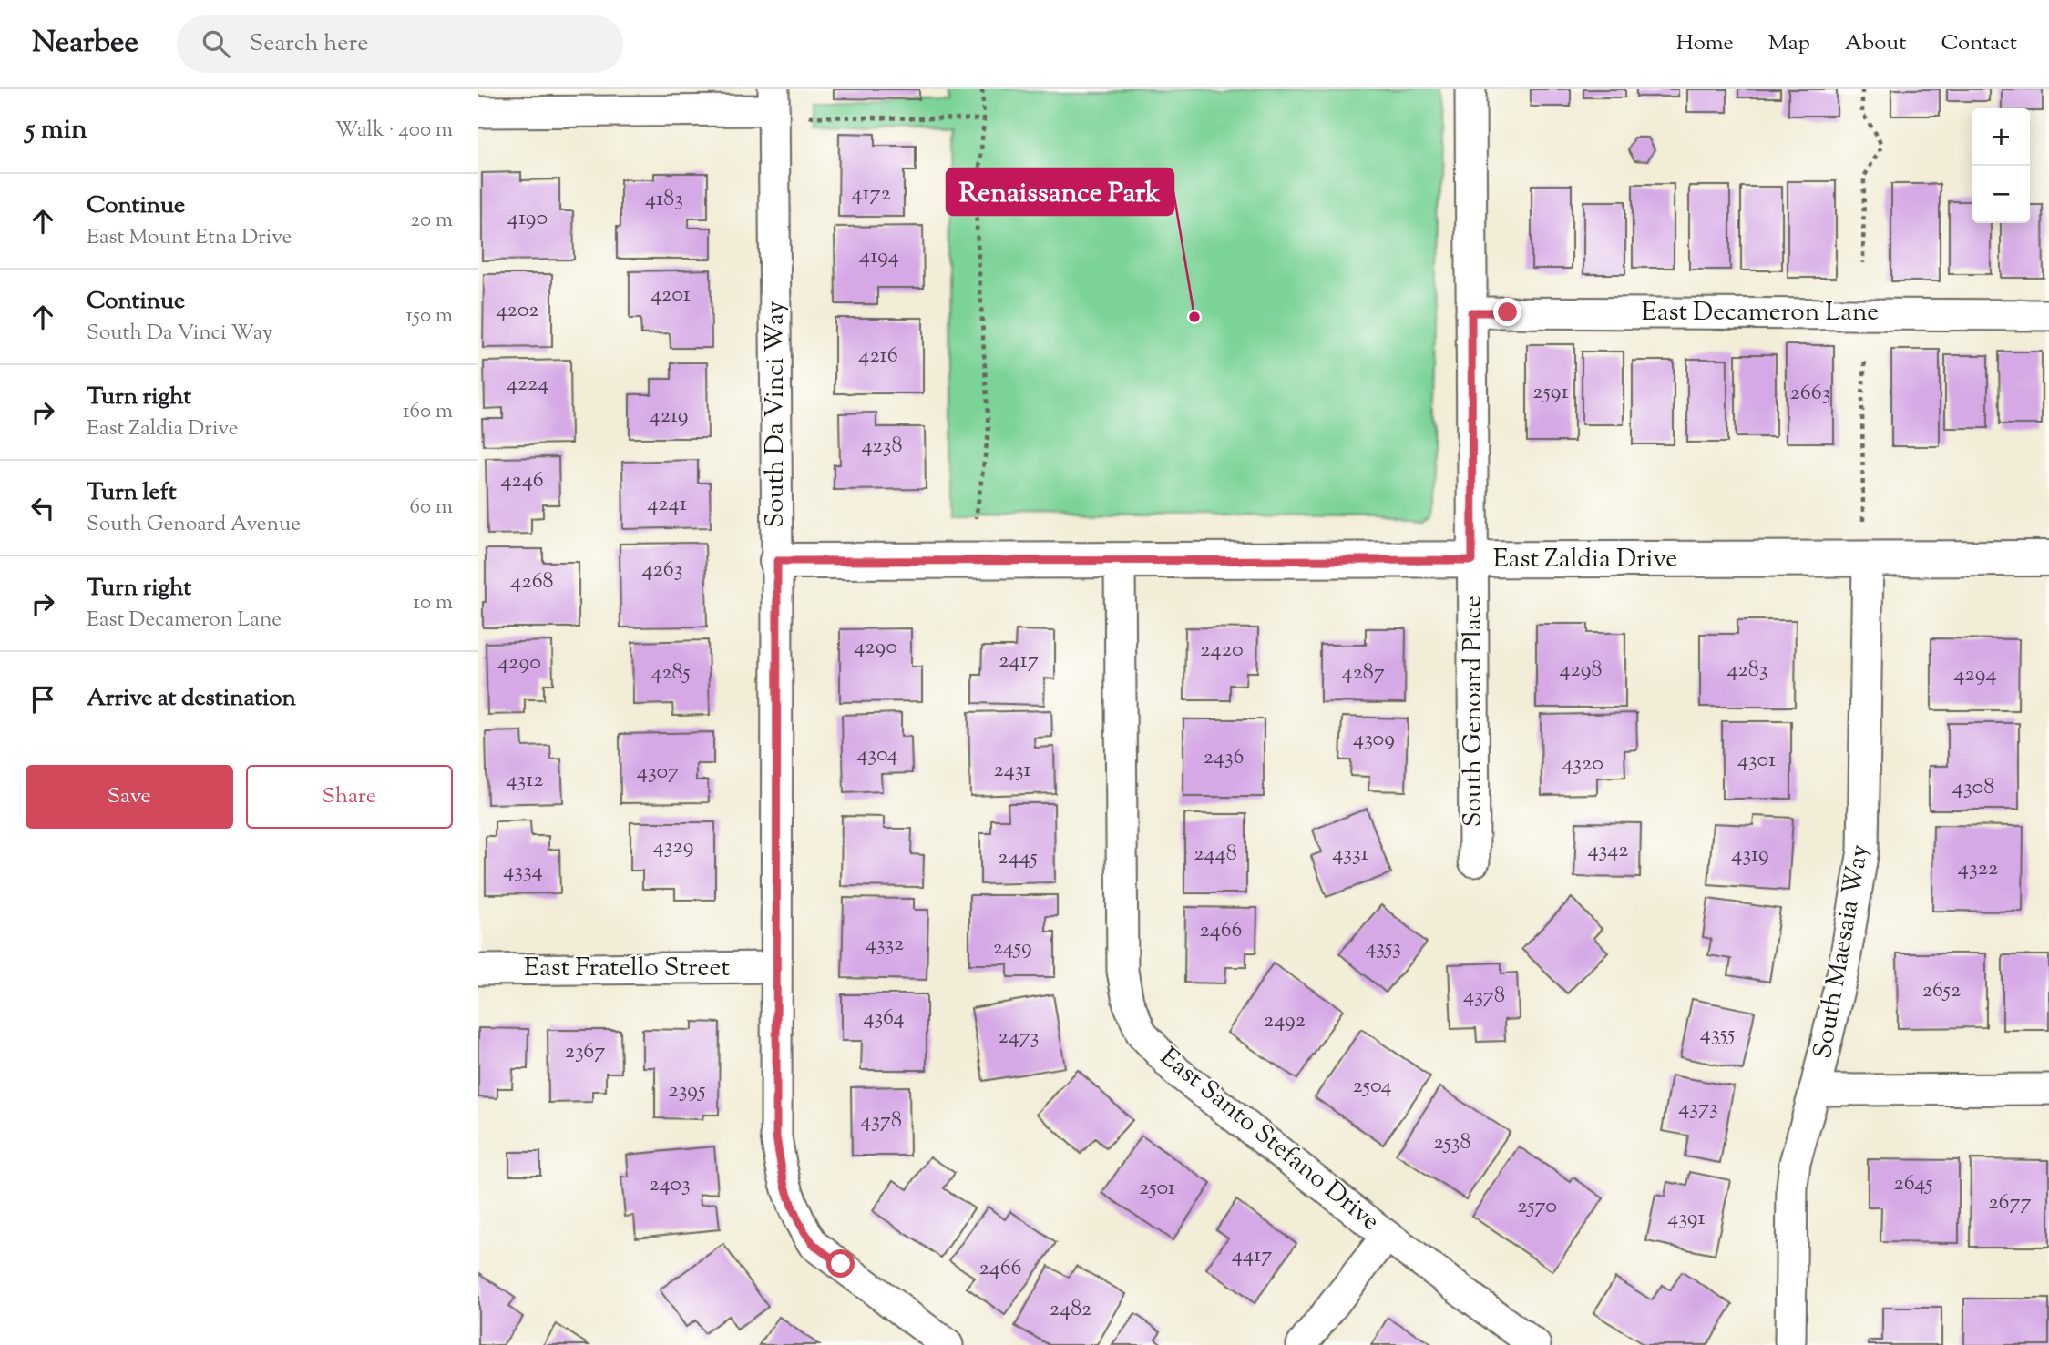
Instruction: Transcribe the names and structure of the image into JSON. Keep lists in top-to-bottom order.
{
  "streets": {
    "street": [
      "East Decameron Lane",
      "South Da Vinci Way",
      "East Zaldia Drive",
      "South Genoard Place",
      "South Maesaia Way",
      "East Fratello Street",
      "East Santo Stefano Drive"
    ]
  },
  "crossings": [
    ["East Decameron Lane", "South Genoard Place"],
    ["South Da Vinci Way", "East Zaldia Drive"],
    ["South Da Vinci Way", "East Fratello Street"],
    ["East Zaldia Drive", "South Genoard Place"],
    ["East Zaldia Drive", "South Maesaia Way"],
    ["East Zaldia Drive", "East Santo Stefano Drive"]
  ],
  "places": ["Renaissance Park"],
  "house_numbers": [
    "4172",
    "4183",
    "4190",
    "4194",
    "4201",
    "4202",
    "4216",
    "4224",
    "2591",
    "2663",
    "4219",
    "4238",
    "4246",
    "4241",
    "4263",
    "4268",
    "4290",
    "2420",
    "2417",
    "4290",
    "4298",
    "4283",
    "4285",
    "4287",
    "4294",
    "4309",
    "4304",
    "2436",
    "4301",
    "4320",
    "2431",
    "4307",
    "4312",
    "4308",
    "4329",
    "4342",
    "2448",
    "4331",
    "4319",
    "2445",
    "4322",
    "4334",
    "2466",
    "4332",
    "2459",
    "4353",
    "2652",
    "4378",
    "4364",
    "2492",
    "4355",
    "2473",
    "2367",
    "2504",
    "2395",
    "4373",
    "4378",
    "2538",
    "2645",
    "2403",
    "2501",
    "2677",
    "2570",
    "4391",
    "4417",
    "2466",
    "2482"
  ],
  "page": {
    "header": "Nearbee",
    "search": "Search here",
    "nav": [
      "Home",
      "Map",
      "About",
      "Contact"
    ],
    "heading": ["5 min", "Walk · 400 m"],
    "map_buttons": ["+", "−"],
    "list": [
      ["Continue", "East Mount Etna Drive", "20 m"],
      ["Continue", "South Da Vinci Way", "150 m"],
      ["Turn right", "East Zaldia Drive", "160 m"],
      ["Turn left", "South Genoard Avenue", "60 m"],
      ["Turn right", "East Decameron Lane", "10 m"],
      "Arrive at destination"
    ],
    "buttons": ["Save", "Share"]
  }
}
